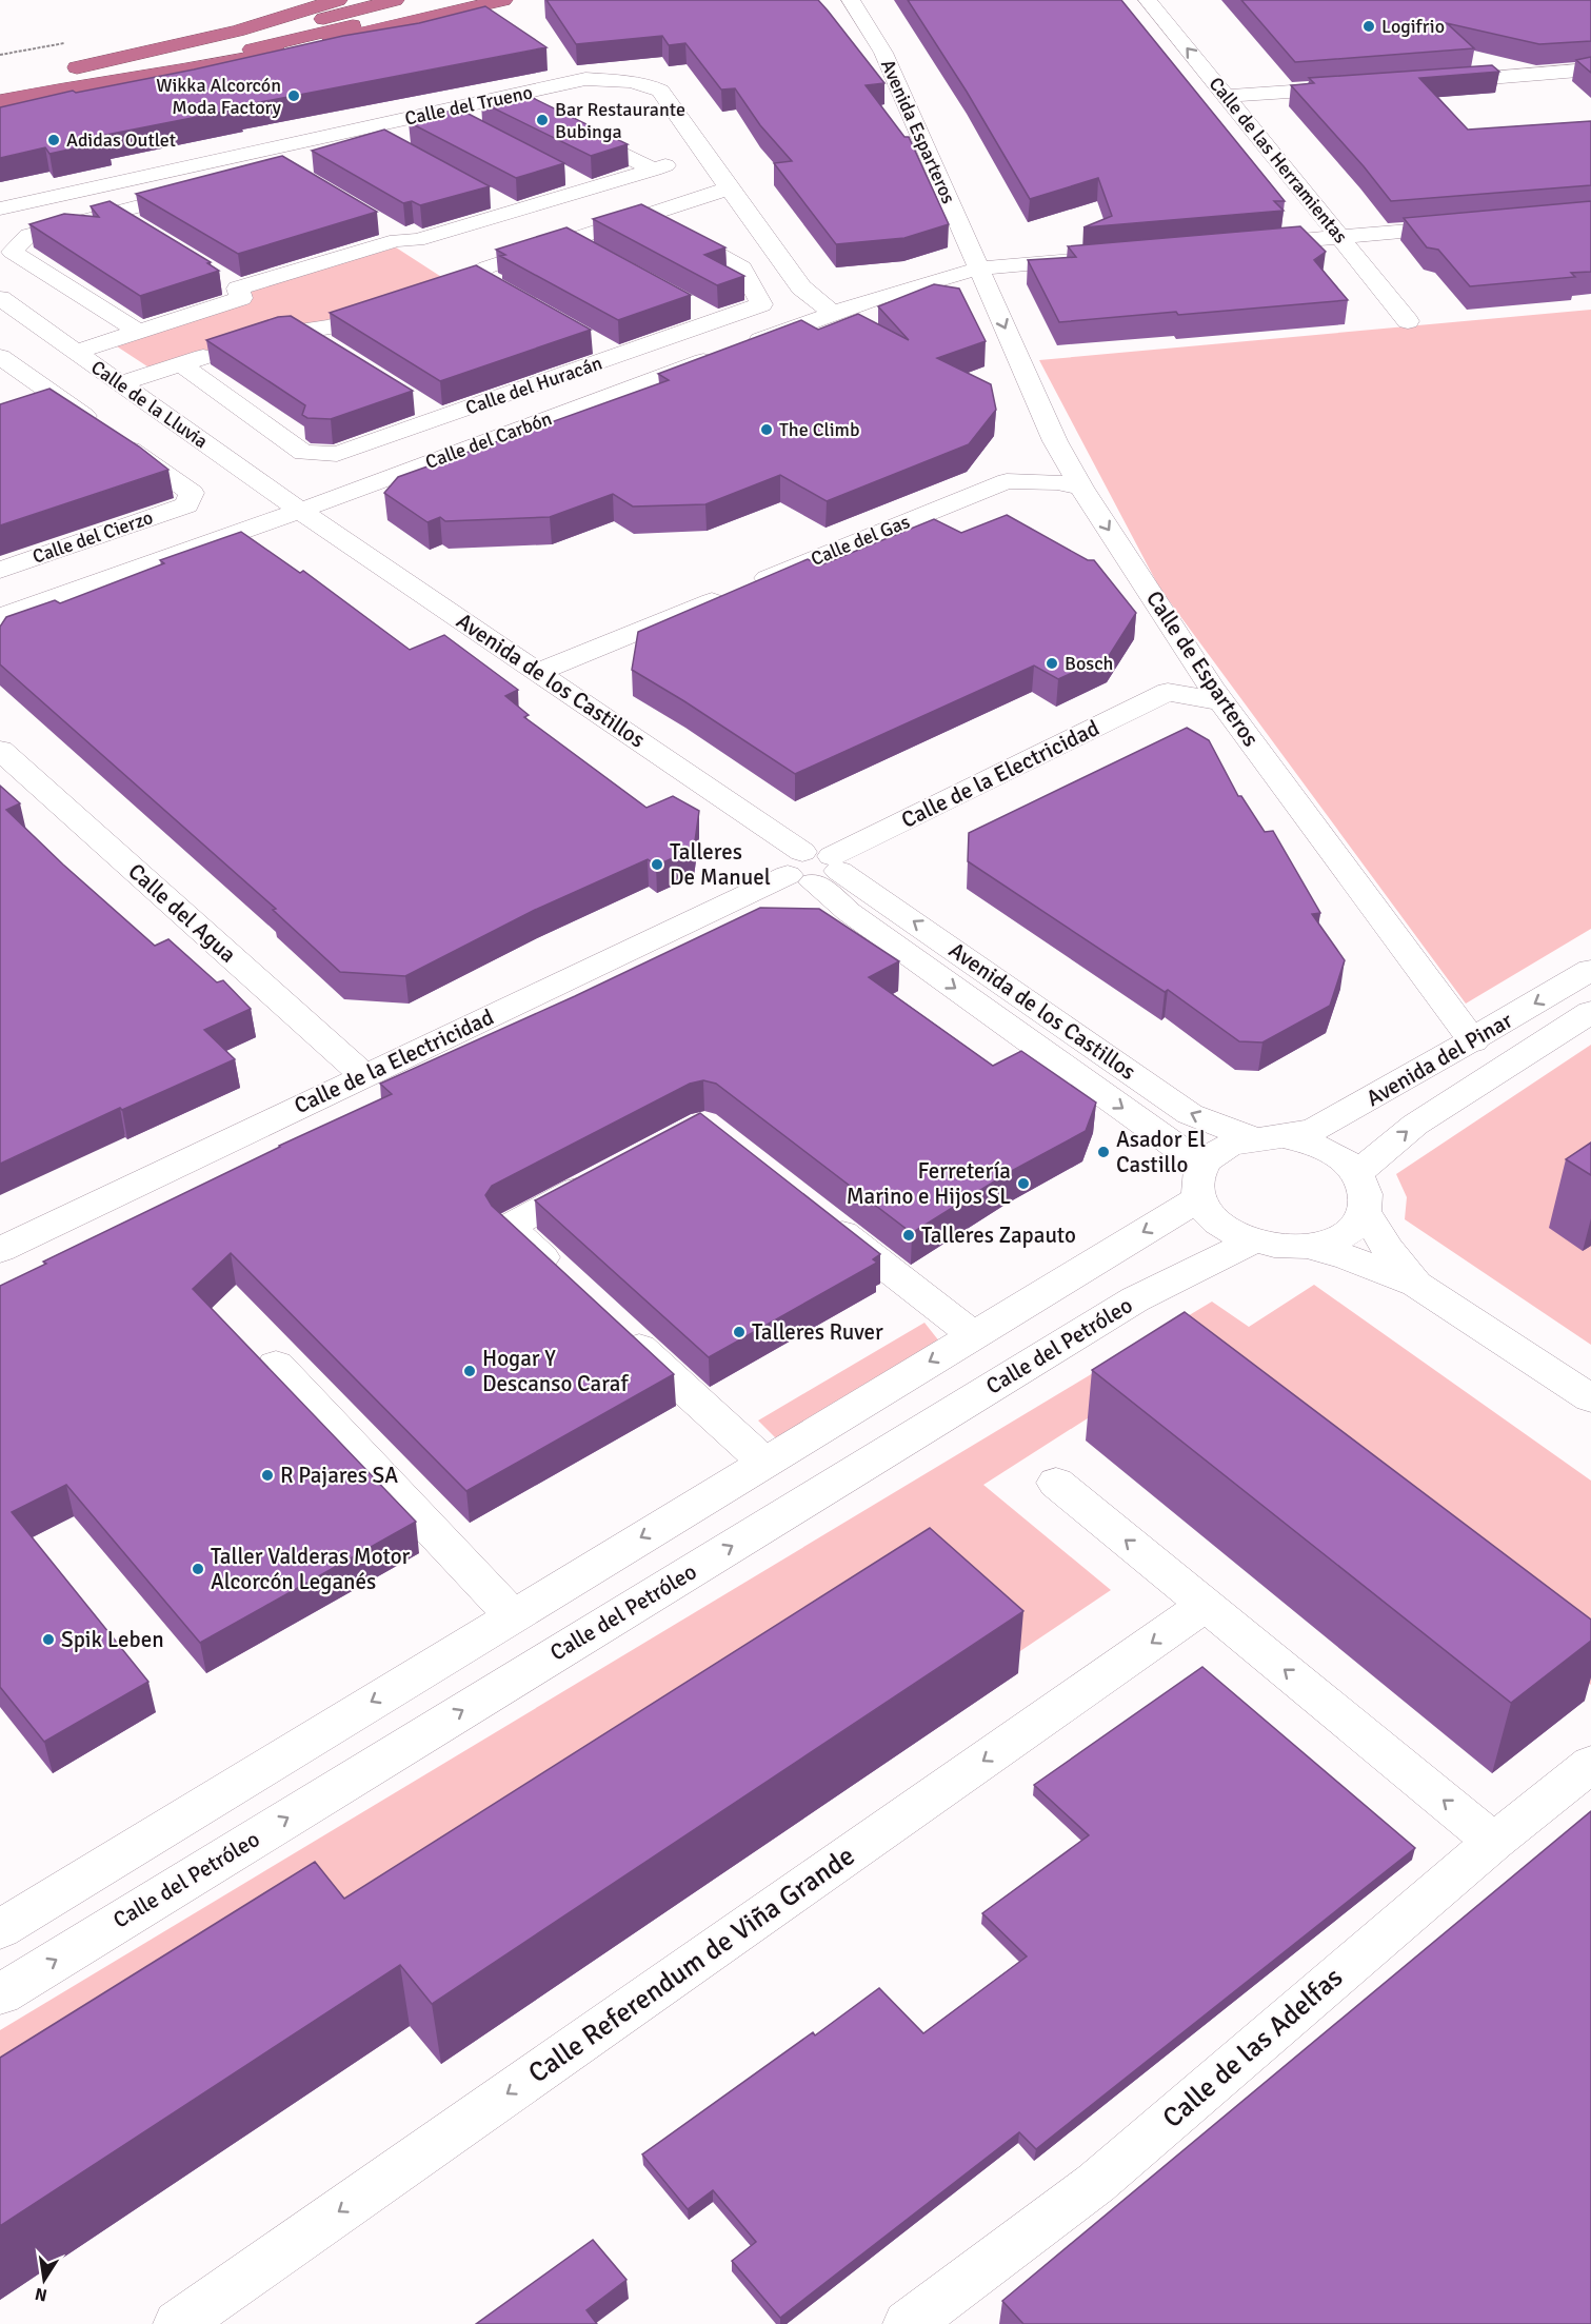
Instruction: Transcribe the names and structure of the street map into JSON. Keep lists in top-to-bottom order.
{
  "streets": {
    "street": [
      "Calle del Trueno",
      "Avenida Esparteros",
      "Calle de las Herramientas",
      "Calle del Huracán",
      "Calle de la Lluvia",
      "Calle del Carbón",
      "Calle del Cierzo",
      "Calle del Gas",
      "Calle de Esparteros",
      "Avenida de los Castillos",
      "Calle de la Electricidad",
      "Calle del Agua",
      "Avenida del Pinar",
      "Calle del Petróleo",
      "Calle Referendum de Viña Grande",
      "Calle de las Adelfas"
    ]
  },
  "crossings": [
    ["Calle del Trueno", "Calle del Carbón"],
    ["Avenida Esparteros", "Calle del Carbón"],
    ["Avenida Esparteros", "Calle de Esparteros"],
    ["Calle de la Lluvia", "Calle del Carbón"],
    ["Calle de la Lluvia", "Avenida de los Castillos"],
    ["Calle del Carbón", "Calle de Esparteros"],
    ["Calle del Carbón", "Avenida de los Castillos"],
    ["Calle del Gas", "Calle de Esparteros"],
    ["Calle del Gas", "Avenida de los Castillos"],
    ["Calle de Esparteros", "Calle de la Electricidad"],
    ["Calle de Esparteros", "Avenida del Pinar"],
    ["Avenida de los Castillos", "Calle de la Electricidad"],
    ["Avenida de los Castillos", "Avenida del Pinar"],
    ["Avenida de los Castillos", "Calle del Petróleo"],
    ["Calle de la Electricidad", "Calle del Agua"],
    ["Avenida del Pinar", "Calle del Petróleo"]
  ],
  "one_way": ["Calle de Esparteros", "Calle Referendum de Viña Grande"],
  "places": [
    "Logifrio",
    "Wikka Alcorcón Moda Factory",
    "Bar Restaurante Bubinga",
    "Adidas Outlet",
    "The Climb",
    "Bosch",
    "Talleres De Manuel",
    "Asador El Castillo",
    "Ferretería Marino e Hijos SL",
    "Talleres Zapauto",
    "Talleres Ruver",
    "Hogar Y Descanso Caraf",
    "R Pajares SA",
    "Taller Valderas Motor Alcorcón Leganés",
    "Spik Leben"
  ],
  "north": "bottom"
}
